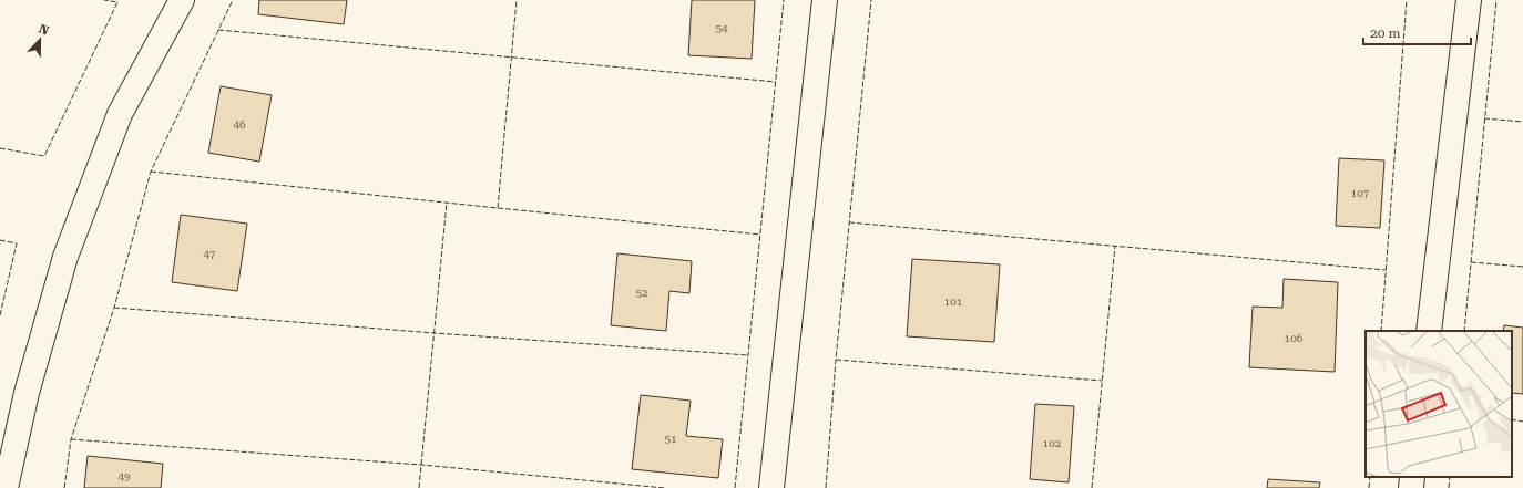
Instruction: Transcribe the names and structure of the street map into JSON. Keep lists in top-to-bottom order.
{
  "house_numbers": [
    "54",
    "46",
    "107",
    "47",
    "52",
    "101",
    "106",
    "51",
    "102",
    "49"
  ],
  "scale_bar": "20 m",
  "north": "top"
}
